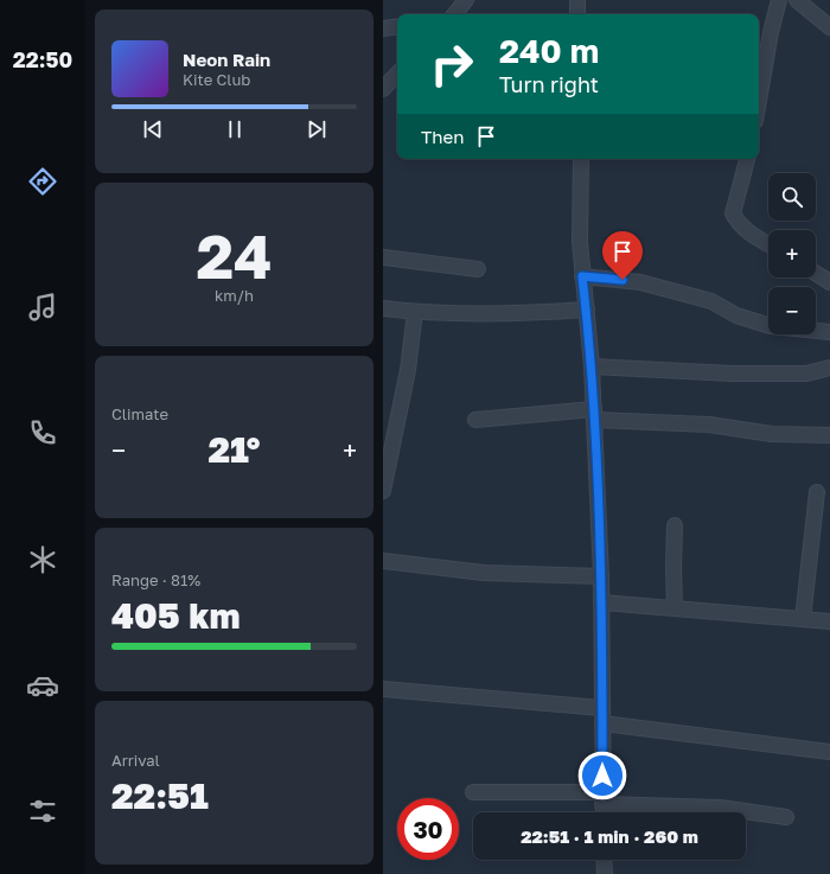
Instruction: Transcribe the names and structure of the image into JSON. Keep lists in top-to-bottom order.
{
  "page": {
    "tabs": "22:50",
    "turn": ["240 m", "Turn right"],
    "song": ["Neon Rain", "Kite Club"],
    "then": "Then",
    "map_buttons": ["+", "−"],
    "tile": [
      ["24", "km/h"],
      "Climate",
      ["Range · 81%", "405 km"],
      ["Arrival", "22:51"]
    ],
    "heat": ["−", "21°", "+"],
    "limit": "30",
    "trip": "22:51 · 1 min · 260 m"
  }
}
